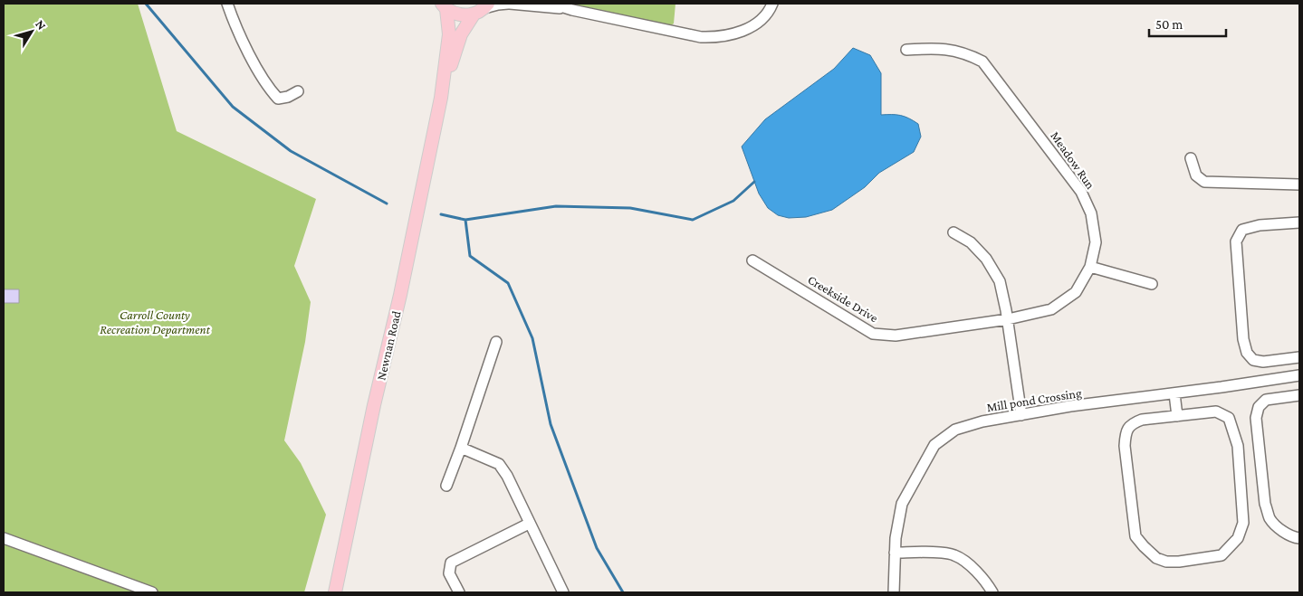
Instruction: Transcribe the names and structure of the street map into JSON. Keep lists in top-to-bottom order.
{
  "streets": {
    "main road": ["Newnan Road"],
    "street": ["Meadow Run", "Creekside Drive", "Mill pond Crossing"]
  },
  "crossings": [
    ["Meadow Run", "Creekside Drive"]
  ],
  "parks": ["Carroll County Recreation Department"],
  "scale_bar": "50 m",
  "north": "top right"
}
